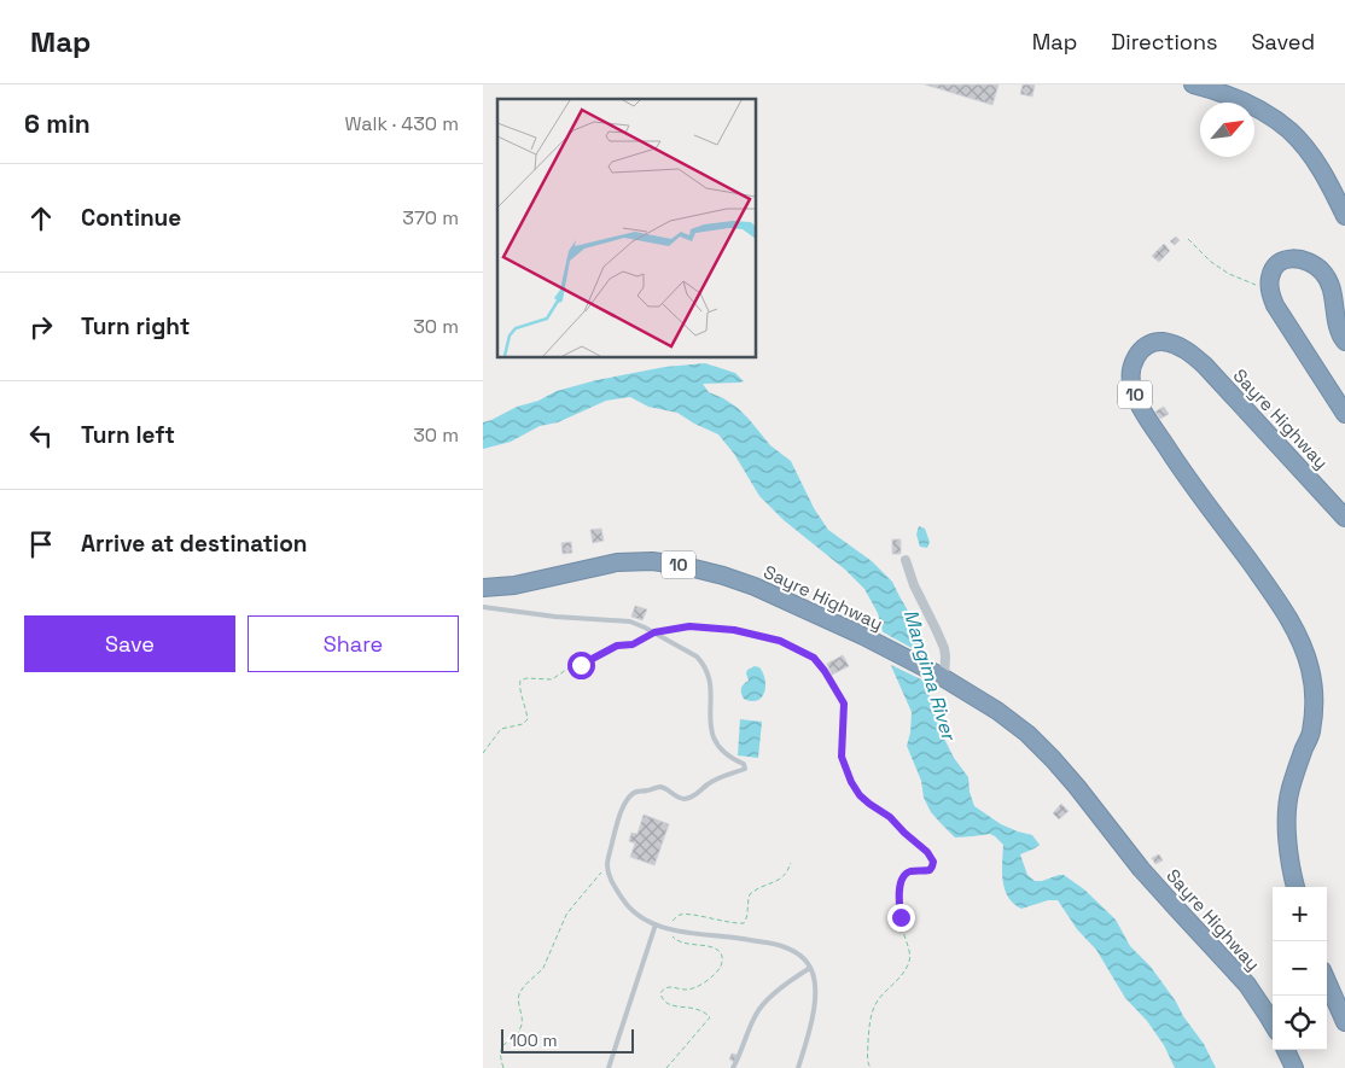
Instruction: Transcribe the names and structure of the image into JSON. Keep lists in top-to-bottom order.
{
  "streets": {
    "highway": ["10", "Sayre Highway"]
  },
  "water": ["Mangima River"],
  "scale_bar": "100 m",
  "north": "top right",
  "page": {
    "header": "Map",
    "nav": ["Map", "Directions", "Saved"],
    "heading": ["6 min", "Walk · 430 m"],
    "list": [
      ["Continue", "370 m"],
      ["Turn right", "30 m"],
      ["Turn left", "30 m"],
      "Arrive at destination"
    ],
    "buttons": ["Save", "Share"],
    "map_buttons": ["+", "−"],
    "scale": "100 m"
  }
}
